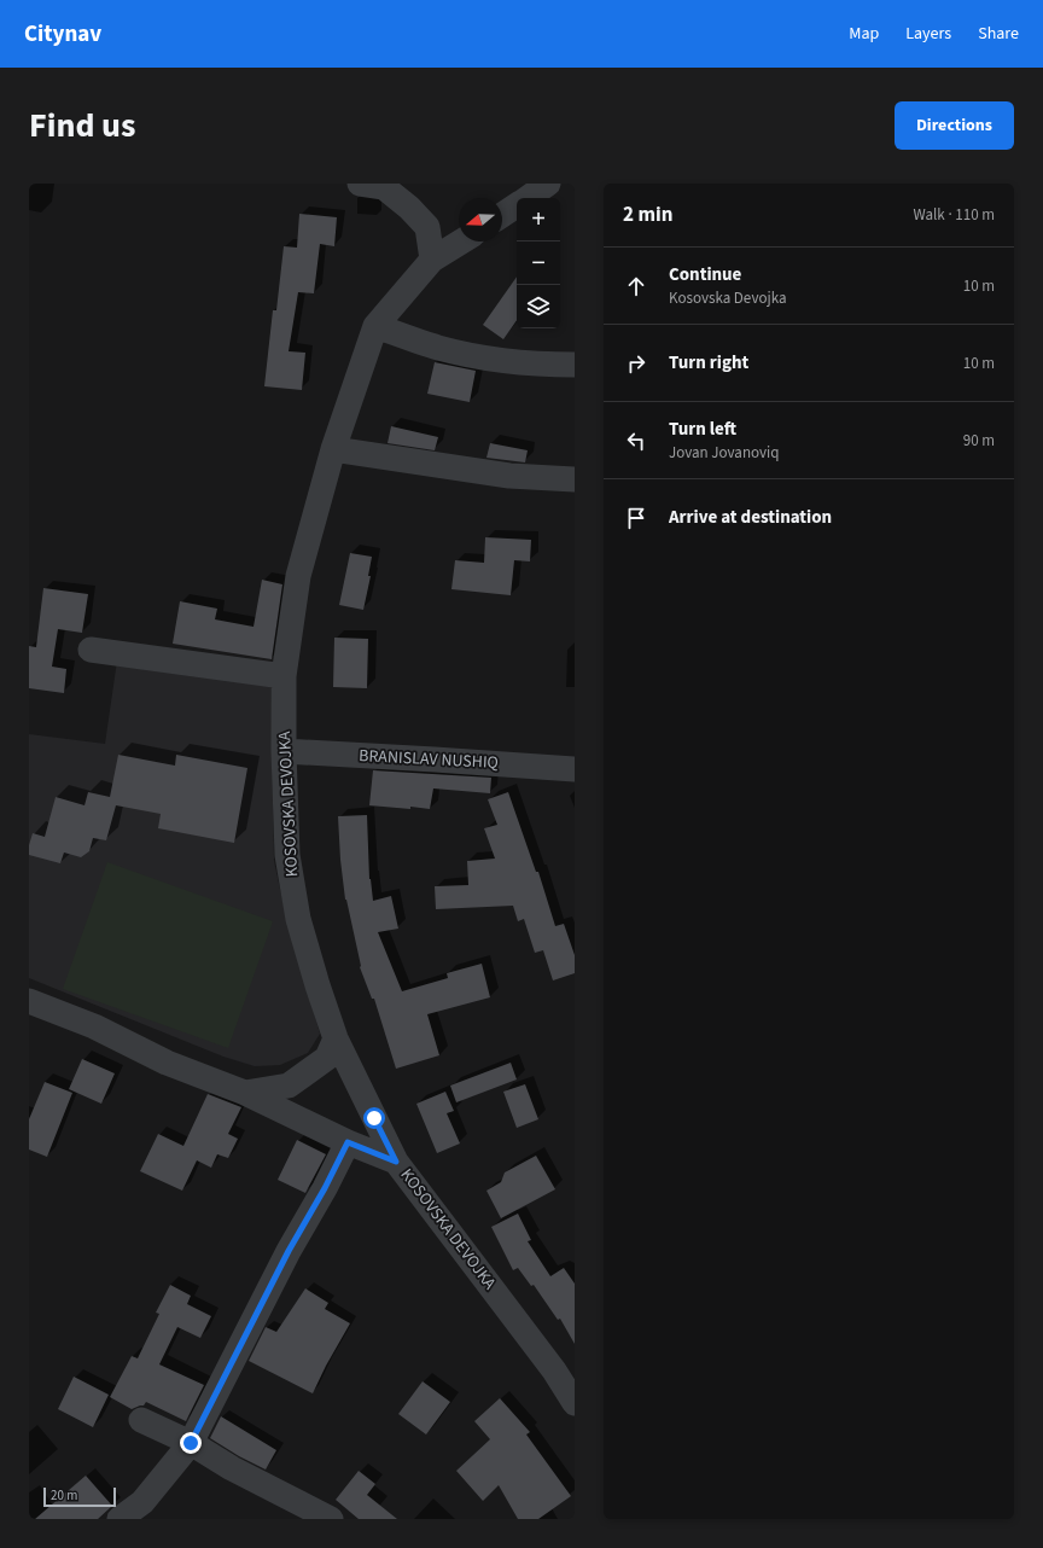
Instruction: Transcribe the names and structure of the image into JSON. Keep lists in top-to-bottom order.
{
  "streets": {
    "street": ["BRANISLAV NUSHIQ", "KOSOVSKA DEVOJKA"]
  },
  "crossings": [
    ["BRANISLAV NUSHIQ", "KOSOVSKA DEVOJKA"]
  ],
  "scale_bar": "20 m",
  "north": "left",
  "page": {
    "header": "Citynav",
    "nav": ["Map", "Layers", "Share"],
    "title": "Find us",
    "buttons": "Directions",
    "heading": ["2 min", "Walk · 110 m"],
    "map_buttons": ["+", "−"],
    "list": [
      ["Continue", "Kosovska Devojka", "10 m"],
      ["Turn right", "10 m"],
      ["Turn left", "Jovan Jovanoviq", "90 m"],
      "Arrive at destination"
    ],
    "scale": "20 m"
  }
}
